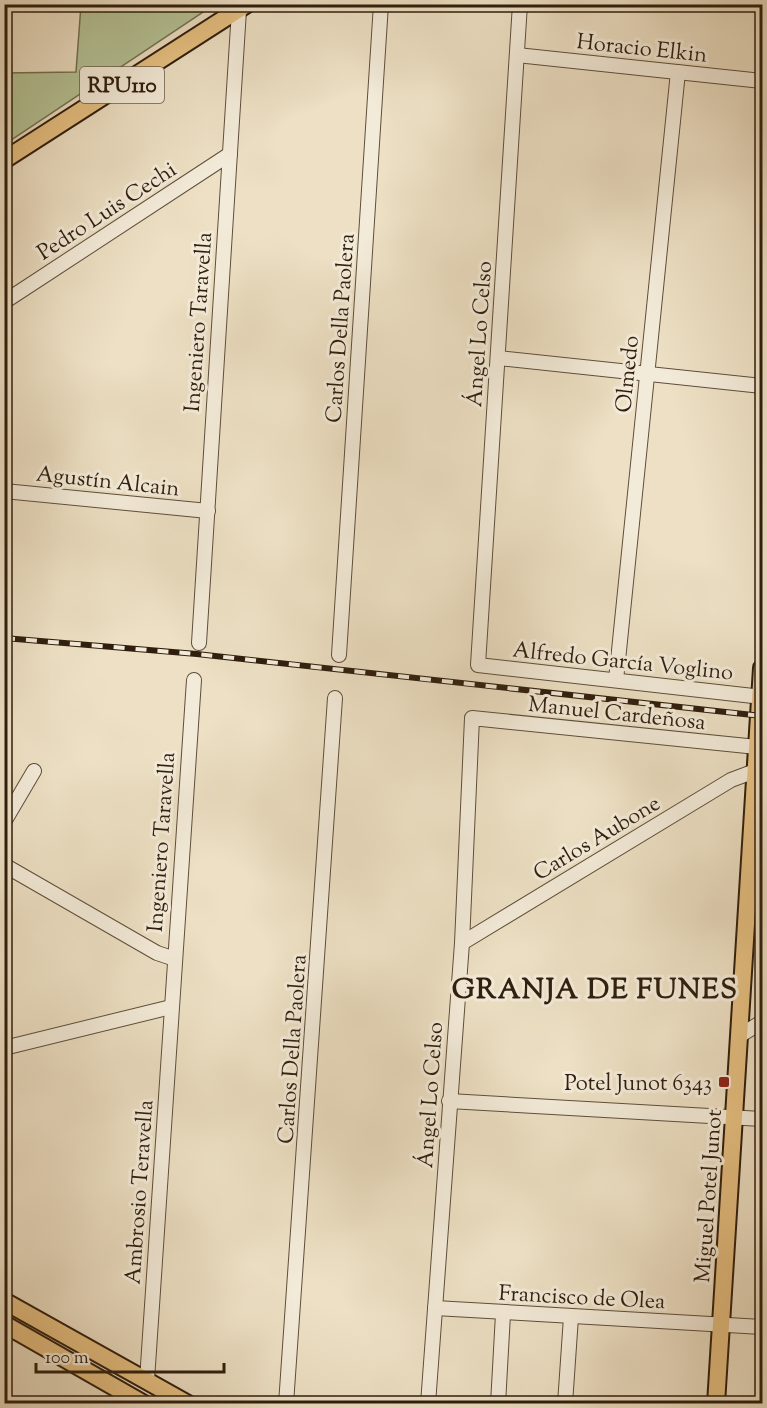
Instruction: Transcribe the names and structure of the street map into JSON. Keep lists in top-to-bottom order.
{
  "streets": {
    "main road": ["RPU110", "Miguel Potel Junot"],
    "street": [
      "Horacio Elkin",
      "Pedro Luis Cechi",
      "Ingeniero Taravella",
      "Carlos Della Paolera",
      "Ángel Lo Celso",
      "Olmedo",
      "Agustín Alcain",
      "Alfredo García Voglino",
      "Manuel Cardeñosa",
      "Carlos Aubone",
      "Ambrosio Teravella",
      "Francisco de Olea"
    ]
  },
  "crossings": [
    ["Horacio Elkin", "Ángel Lo Celso"],
    ["Horacio Elkin", "Olmedo"],
    ["RPU110", "Ingeniero Taravella"],
    ["Pedro Luis Cechi", "Ingeniero Taravella"],
    ["Ingeniero Taravella", "Agustín Alcain"],
    ["Ingeniero Taravella", "Ambrosio Teravella"],
    ["Ángel Lo Celso", "Alfredo García Voglino"],
    ["Ángel Lo Celso", "Manuel Cardeñosa"],
    ["Ángel Lo Celso", "Carlos Aubone"],
    ["Ángel Lo Celso", "Francisco de Olea"],
    ["Olmedo", "Alfredo García Voglino"],
    ["Alfredo García Voglino", "Miguel Potel Junot"],
    ["Manuel Cardeñosa", "Miguel Potel Junot"],
    ["Carlos Aubone", "Miguel Potel Junot"],
    ["Miguel Potel Junot", "Francisco de Olea"]
  ],
  "districts": ["GRANJA DE FUNES"],
  "places": {
    "transit": ["Potel Junot 6343"]
  },
  "scale_bar": "100 m"
}
